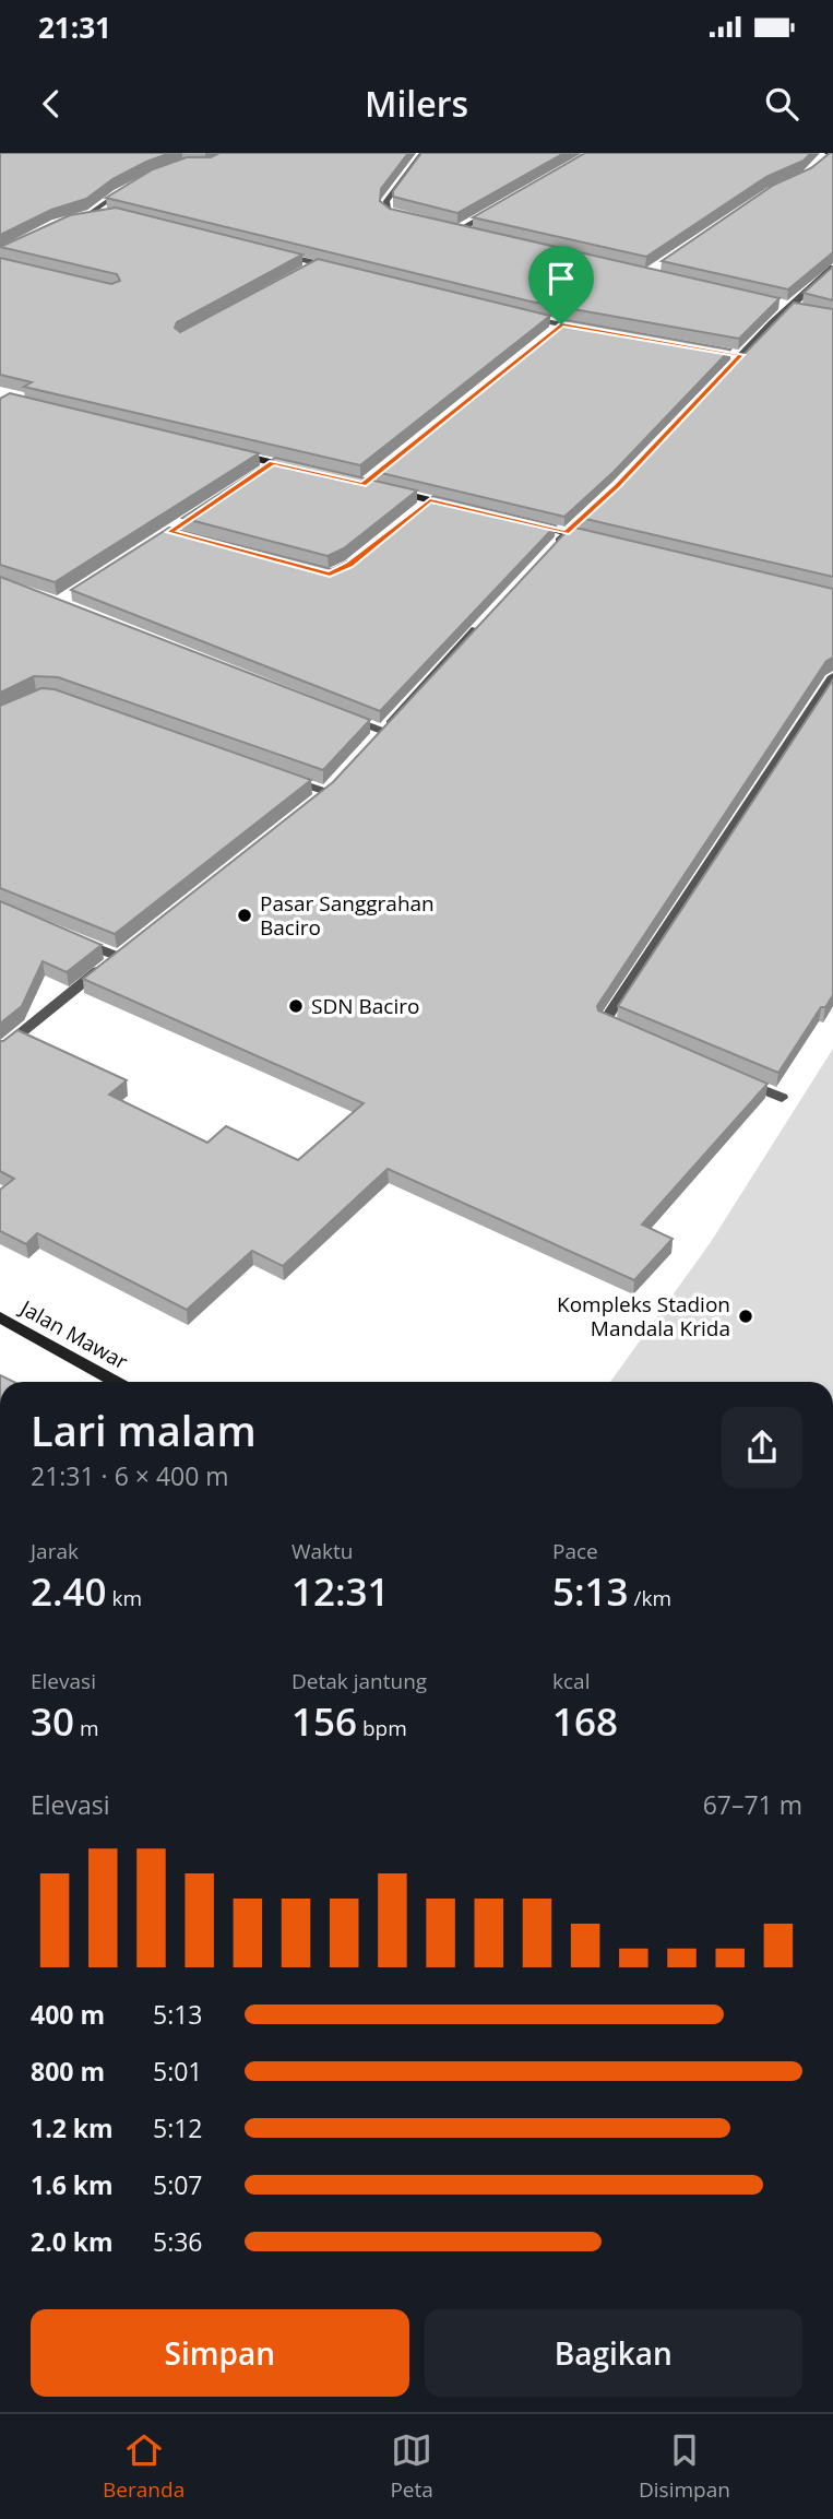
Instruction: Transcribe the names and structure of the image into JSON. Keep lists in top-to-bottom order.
{
  "streets": {
    "street": ["Jalan Mawar"]
  },
  "places": ["Pasar Sanggrahan Baciro", "SDN Baciro", "Kompleks Stadion Mandala Krida"],
  "page": {
    "status": "21:31",
    "header": "Milers",
    "heading": ["Lari malam", "21:31 · 6 × 400 m"],
    "stats": [
      ["Jarak", "2.40 km"],
      ["Waktu", "12:31"],
      ["Pace", "5:13 /km"],
      ["Elevasi", "30 m"],
      ["Detak jantung", "156 bpm"],
      ["kcal", "168"]
    ],
    "chart": ["Elevasi", "67–71 m"],
    "list": [
      {
        "name": "400 m",
        "note": "5:13"
      },
      {
        "name": "800 m",
        "note": "5:01"
      },
      {
        "name": "1.2 km",
        "note": "5:12"
      },
      {
        "name": "1.6 km",
        "note": "5:07"
      },
      {
        "name": "2.0 km",
        "note": "5:36"
      }
    ],
    "buttons": ["Simpan", "Bagikan"],
    "tabs": ["Beranda", "Peta", "Disimpan"]
  }
}
